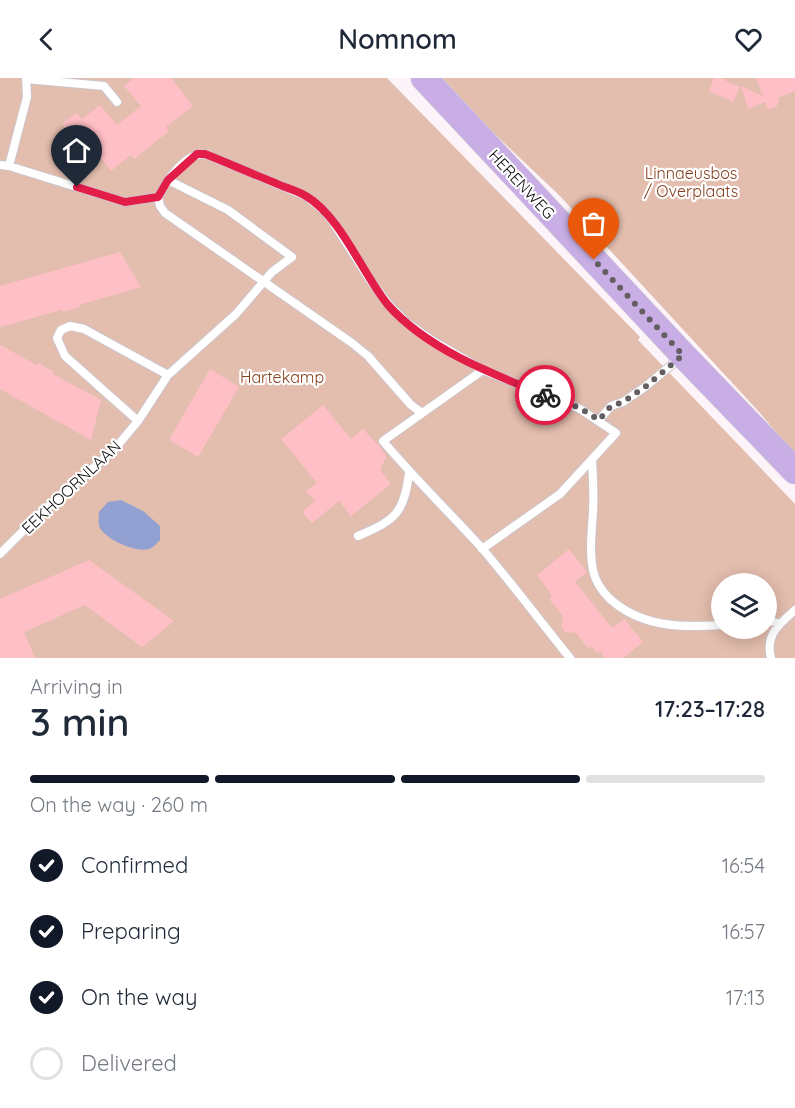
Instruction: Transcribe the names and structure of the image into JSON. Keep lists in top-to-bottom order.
{
  "streets": {
    "main road": ["HERENWEG"],
    "lane": ["EEKHOORNLAAN"]
  },
  "parks": ["Linnaeusbos / Overplaats", "Hartekamp"],
  "page": {
    "header": "Nomnom",
    "heading": ["3 min", "Arriving in", "17:23–17:28"],
    "bar": "On the way · 260 m",
    "list": [
      ["Confirmed", "16:54"],
      ["Preparing", "16:57"],
      ["On the way", "17:13"],
      "Delivered"
    ]
  }
}
